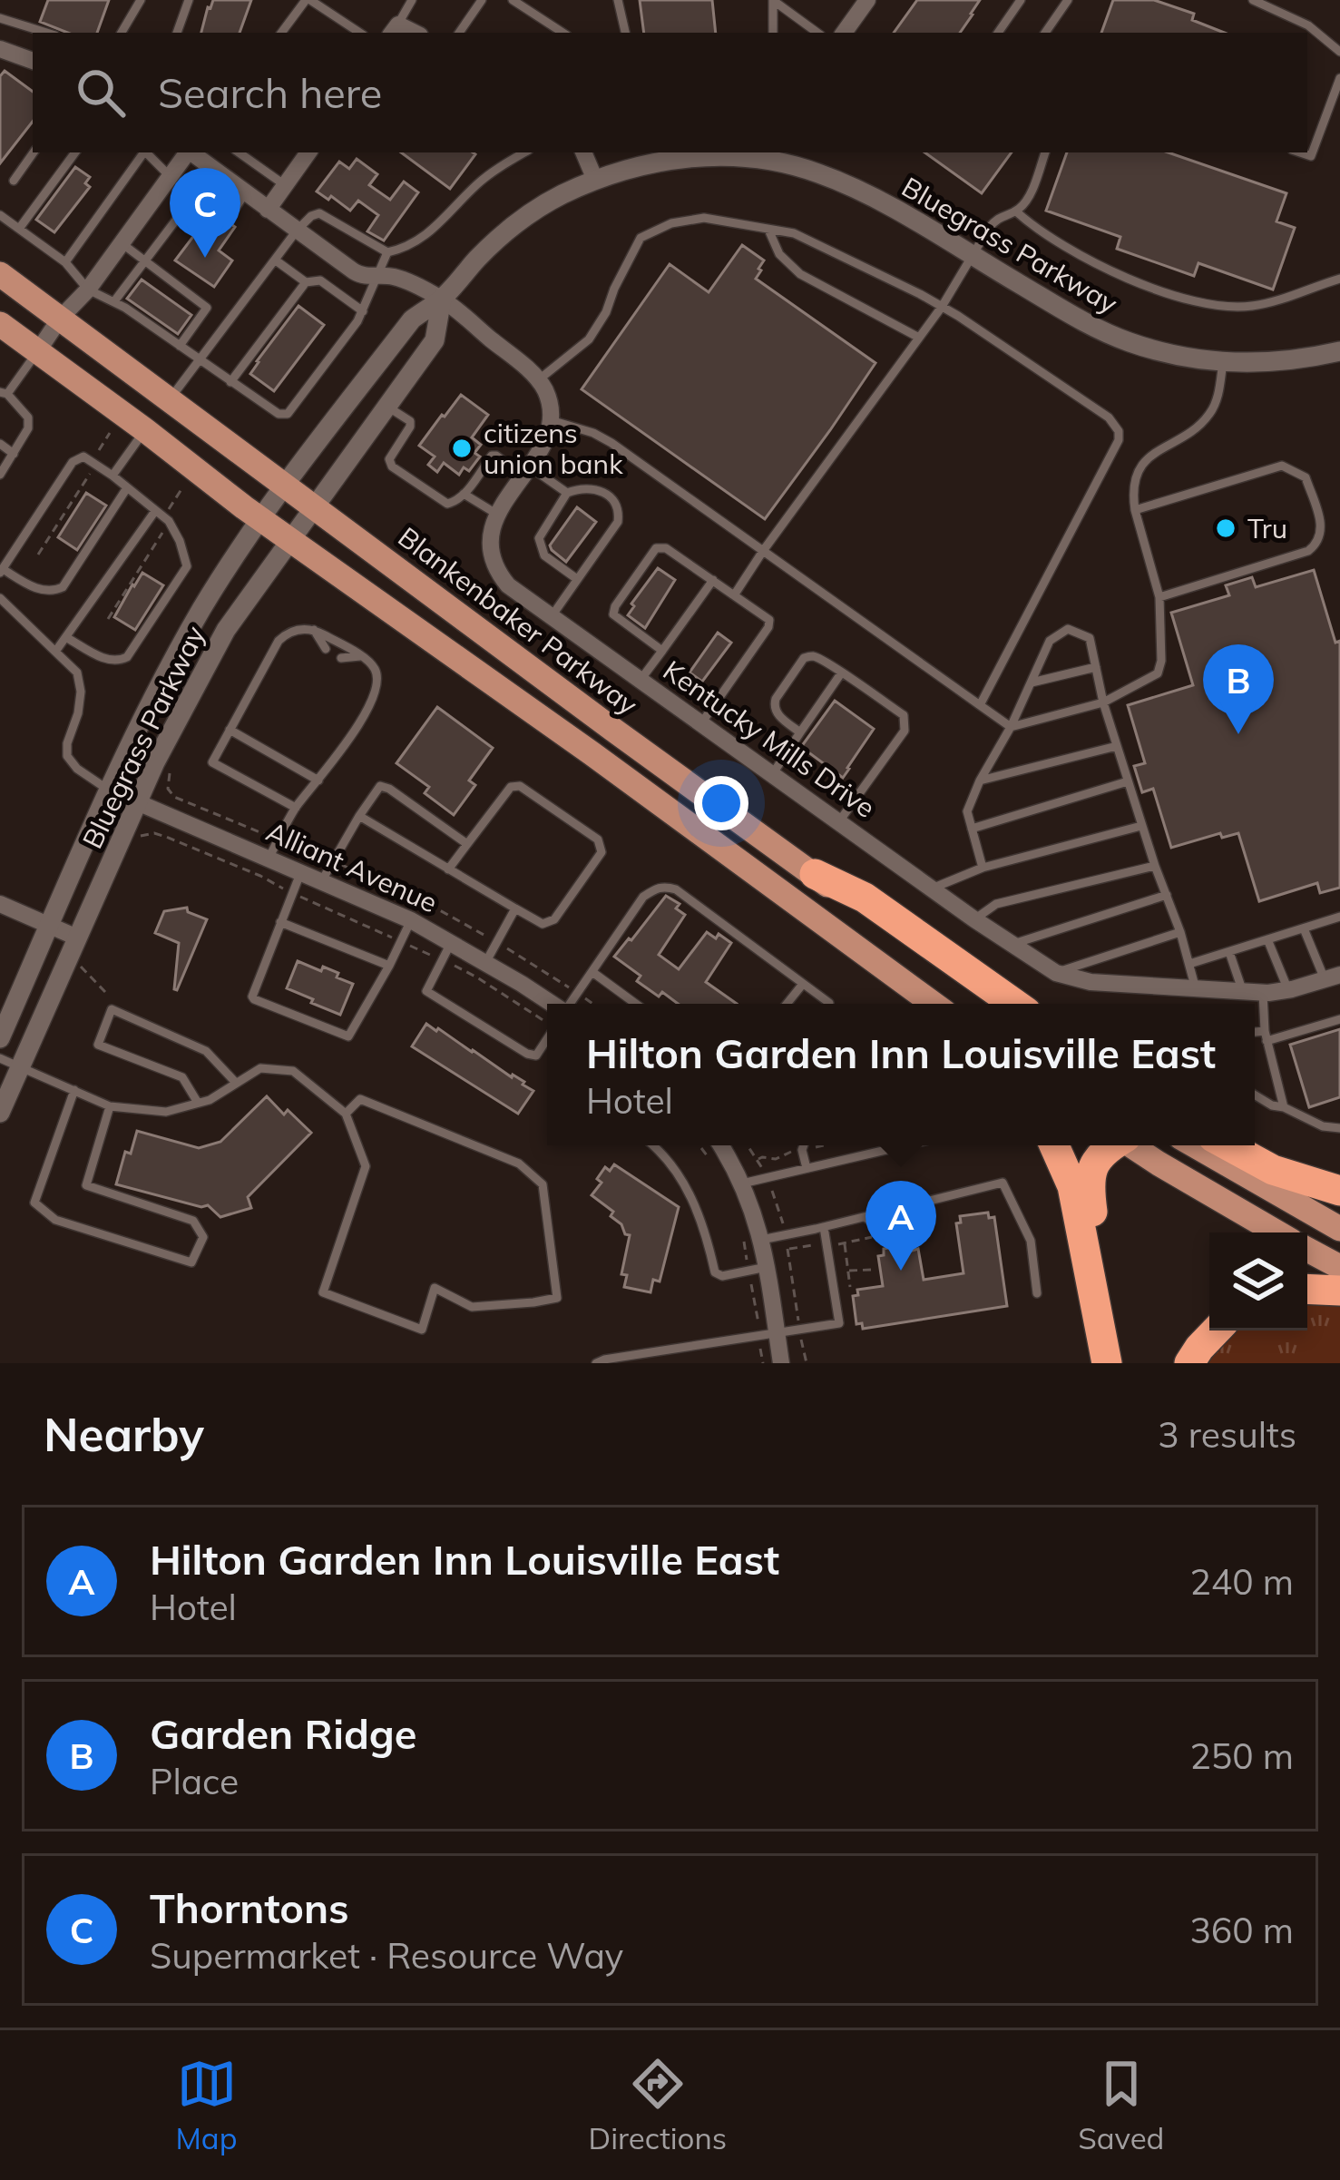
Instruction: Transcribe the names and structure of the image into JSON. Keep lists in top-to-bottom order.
{
  "streets": {
    "main road": ["Blankenbaker Parkway"],
    "street": ["Bluegrass Parkway", "Kentucky Mills Drive", "Alliant Avenue"]
  },
  "crossings": [
    ["Bluegrass Parkway", "Blankenbaker Parkway"],
    ["Bluegrass Parkway", "Alliant Avenue"]
  ],
  "places": ["citizens union bank", "Tru"],
  "page": {
    "search": "Search here",
    "pins": ["C", "B", "A"],
    "popup": ["Hilton Garden Inn Louisville East", "Hotel"],
    "heading": ["Nearby", "3 results"],
    "list": [
      {
        "mark": "A",
        "name": "Hilton Garden Inn Louisville East",
        "note": "Hotel",
        "value": "240 m"
      },
      {
        "mark": "B",
        "name": "Garden Ridge",
        "note": "Place",
        "value": "250 m"
      },
      {
        "mark": "C",
        "name": "Thorntons",
        "note": "Supermarket · Resource Way",
        "value": "360 m"
      }
    ],
    "nav": ["Map", "Directions", "Saved"]
  }
}
